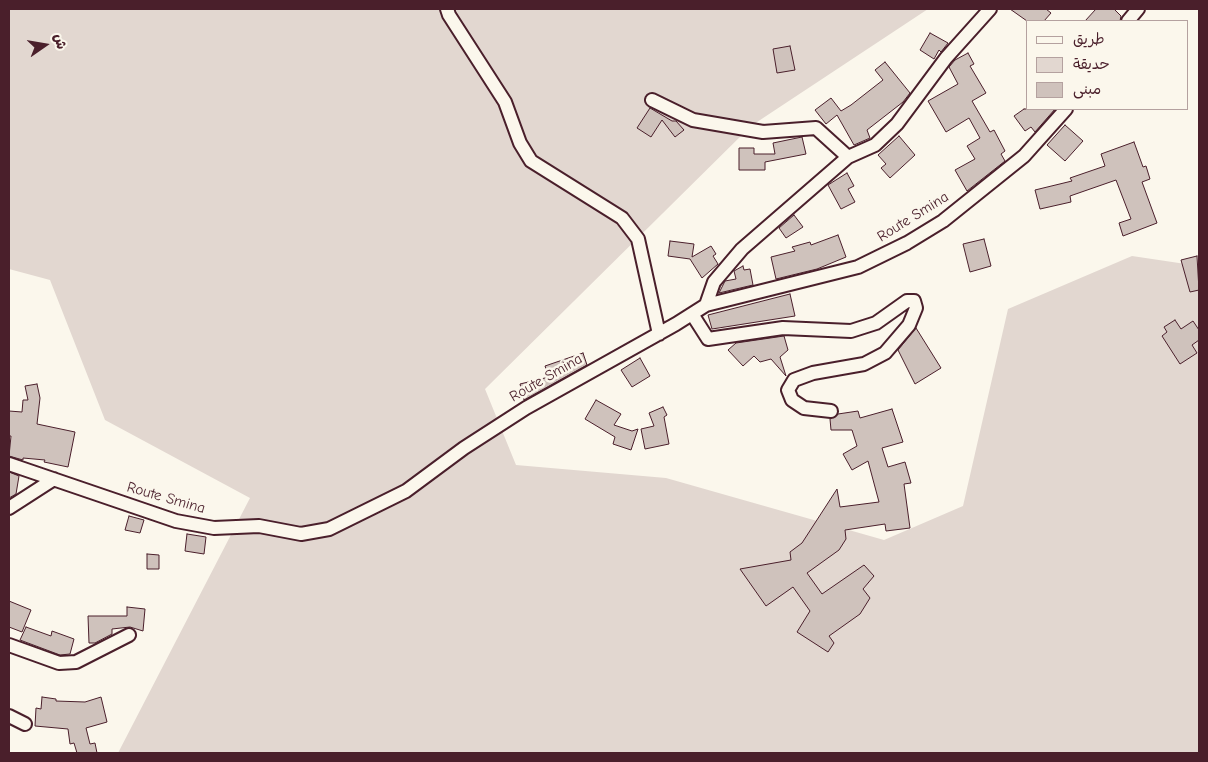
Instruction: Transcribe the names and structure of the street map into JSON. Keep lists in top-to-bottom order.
{
  "streets": {
    "street": ["Route Smina"]
  },
  "legend": ["طريق", "حديقة", "مبنى"],
  "north": "right"
}
